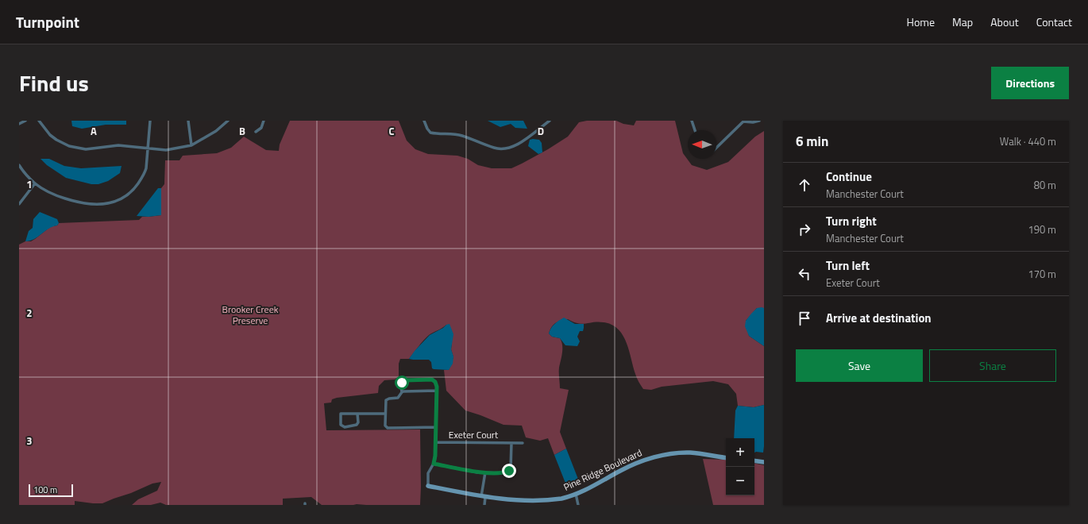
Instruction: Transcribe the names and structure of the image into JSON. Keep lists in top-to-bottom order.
{
  "streets": {
    "street": ["Exeter Court", "Pine Ridge Boulevard"]
  },
  "parks": ["Brooker Creek Preserve"],
  "scale_bar": "100 m",
  "north": "left",
  "page": {
    "header": "Turnpoint",
    "nav": [
      "Home",
      "Map",
      "About",
      "Contact"
    ],
    "title": "Find us",
    "buttons": [
      "Directions",
      ["Save", "Share"]
    ],
    "heading": ["6 min", "Walk · 440 m"],
    "list": [
      ["Continue", "Manchester Court", "80 m"],
      ["Turn right", "Manchester Court", "190 m"],
      ["Turn left", "Exeter Court", "170 m"],
      "Arrive at destination"
    ],
    "map_buttons": ["+", "−"],
    "scale": "100 m"
  },
  "grid": {
    "columns": [
      "A",
      "B",
      "C",
      "D"
    ],
    "rows": ["1", "2", "3"]
  }
}
